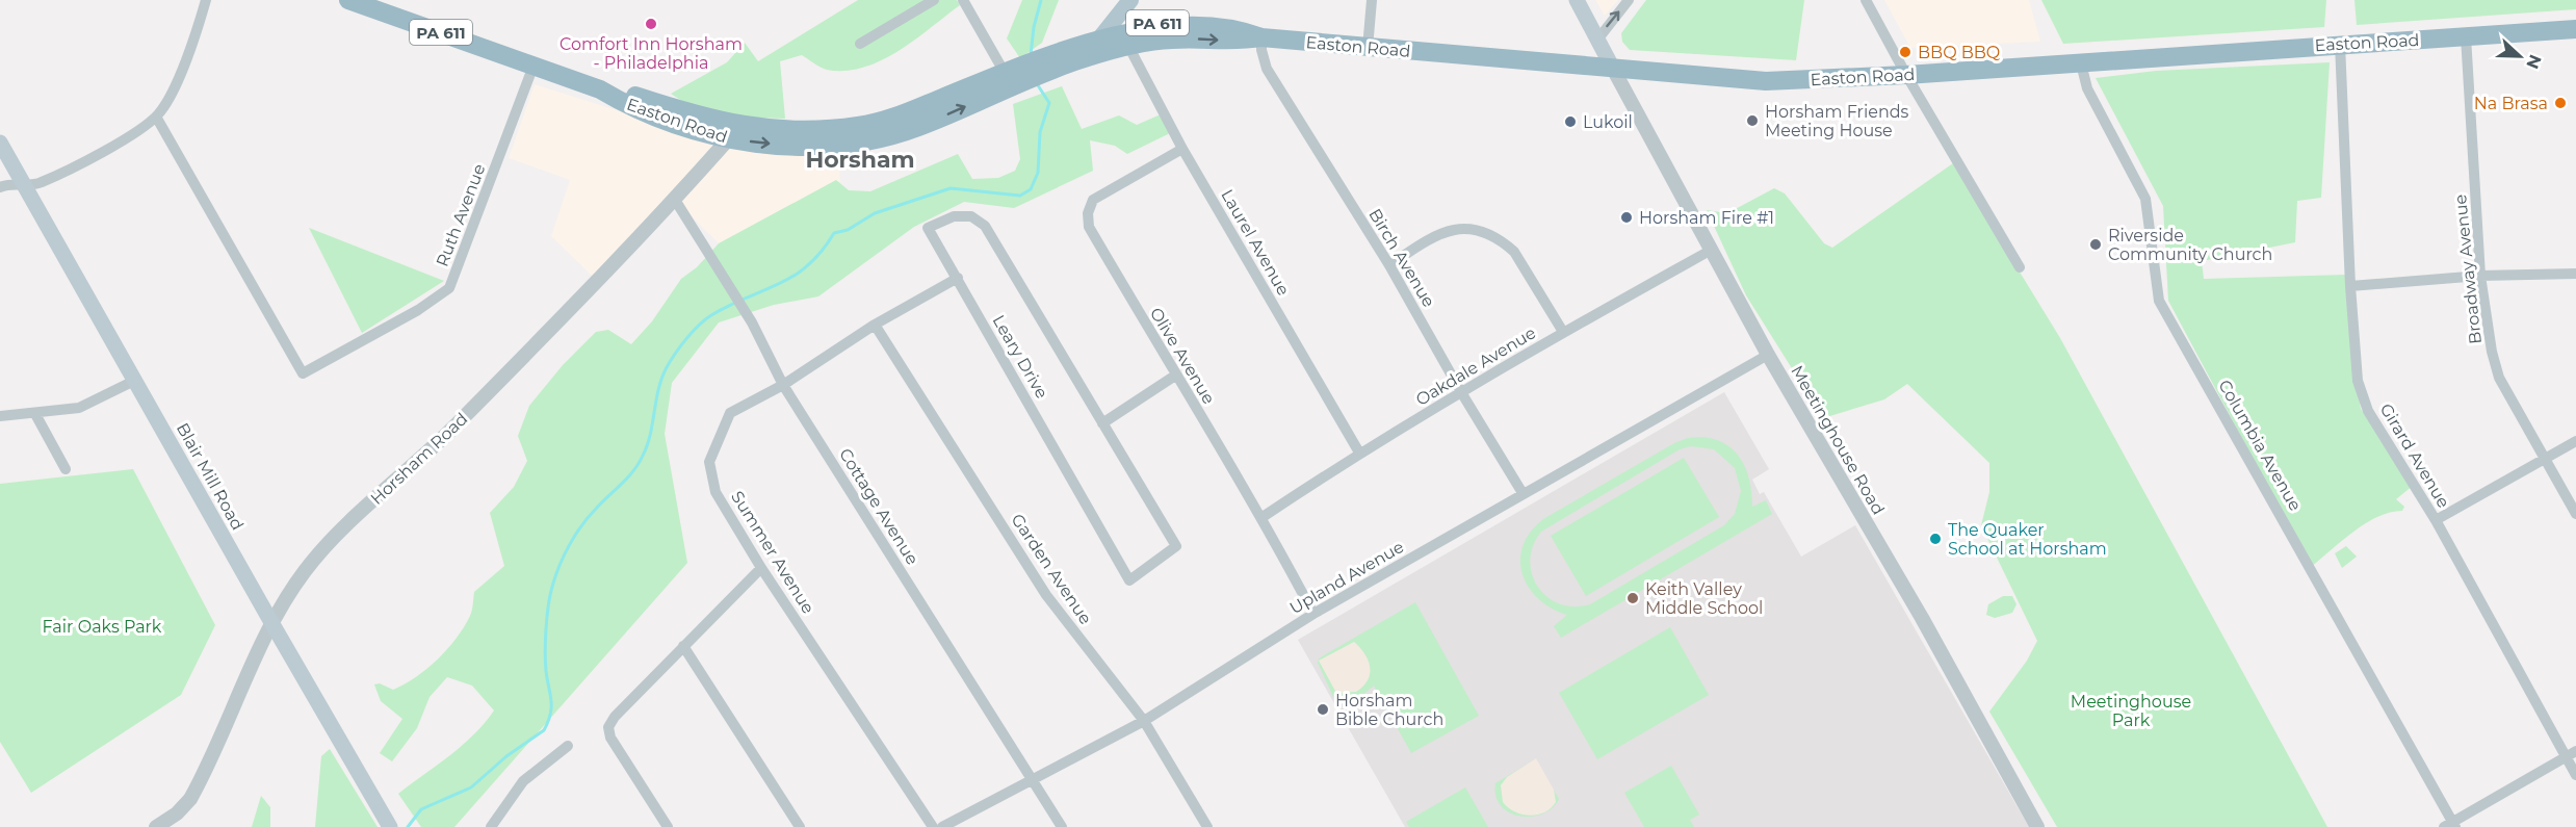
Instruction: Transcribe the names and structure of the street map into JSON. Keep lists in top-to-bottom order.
{
  "streets": {
    "highway": ["PA 611", "Easton Road"],
    "main road": ["Blair Mill Road"],
    "street": [
      "Ruth Avenue",
      "Laurel Avenue",
      "Birch Avenue",
      "Broadway Avenue",
      "Olive Avenue",
      "Leary Drive",
      "Oakdale Avenue",
      "Meetinghouse Road",
      "Columbia Avenue",
      "Girard Avenue",
      "Horsham Road",
      "Cottage Avenue",
      "Summer Avenue",
      "Garden Avenue",
      "Upland Avenue"
    ]
  },
  "crossings": [
    ["Easton Road", "Ruth Avenue"],
    ["Easton Road", "Laurel Avenue"],
    ["Easton Road", "Birch Avenue"],
    ["Easton Road", "Broadway Avenue"],
    ["Easton Road", "Meetinghouse Road"],
    ["Easton Road", "Columbia Avenue"],
    ["Easton Road", "Girard Avenue"],
    ["Easton Road", "Horsham Road"],
    ["Laurel Avenue", "Olive Avenue"],
    ["Laurel Avenue", "Oakdale Avenue"],
    ["Birch Avenue", "Oakdale Avenue"],
    ["Birch Avenue", "Upland Avenue"],
    ["Olive Avenue", "Oakdale Avenue"],
    ["Olive Avenue", "Upland Avenue"],
    ["Leary Drive", "Summer Avenue"],
    ["Oakdale Avenue", "Meetinghouse Road"],
    ["Meetinghouse Road", "Upland Avenue"],
    ["Horsham Road", "Blair Mill Road"],
    ["Horsham Road", "Cottage Avenue"],
    ["Cottage Avenue", "Summer Avenue"],
    ["Cottage Avenue", "Upland Avenue"],
    ["Summer Avenue", "Garden Avenue"],
    ["Garden Avenue", "Upland Avenue"]
  ],
  "districts": ["Horsham"],
  "parks": ["Fair Oaks Park", "Meetinghouse Park"],
  "places": [
    "Comfort Inn Horsham - Philadelphia",
    "BBQ BBQ",
    "Na Brasa",
    "Horsham Friends Meeting House",
    "Lukoil",
    "Horsham Fire #1",
    "Riverside Community Church",
    "The Quaker School at Horsham",
    "Keith Valley Middle School",
    "Horsham Bible Church"
  ],
  "north": "right"
}
